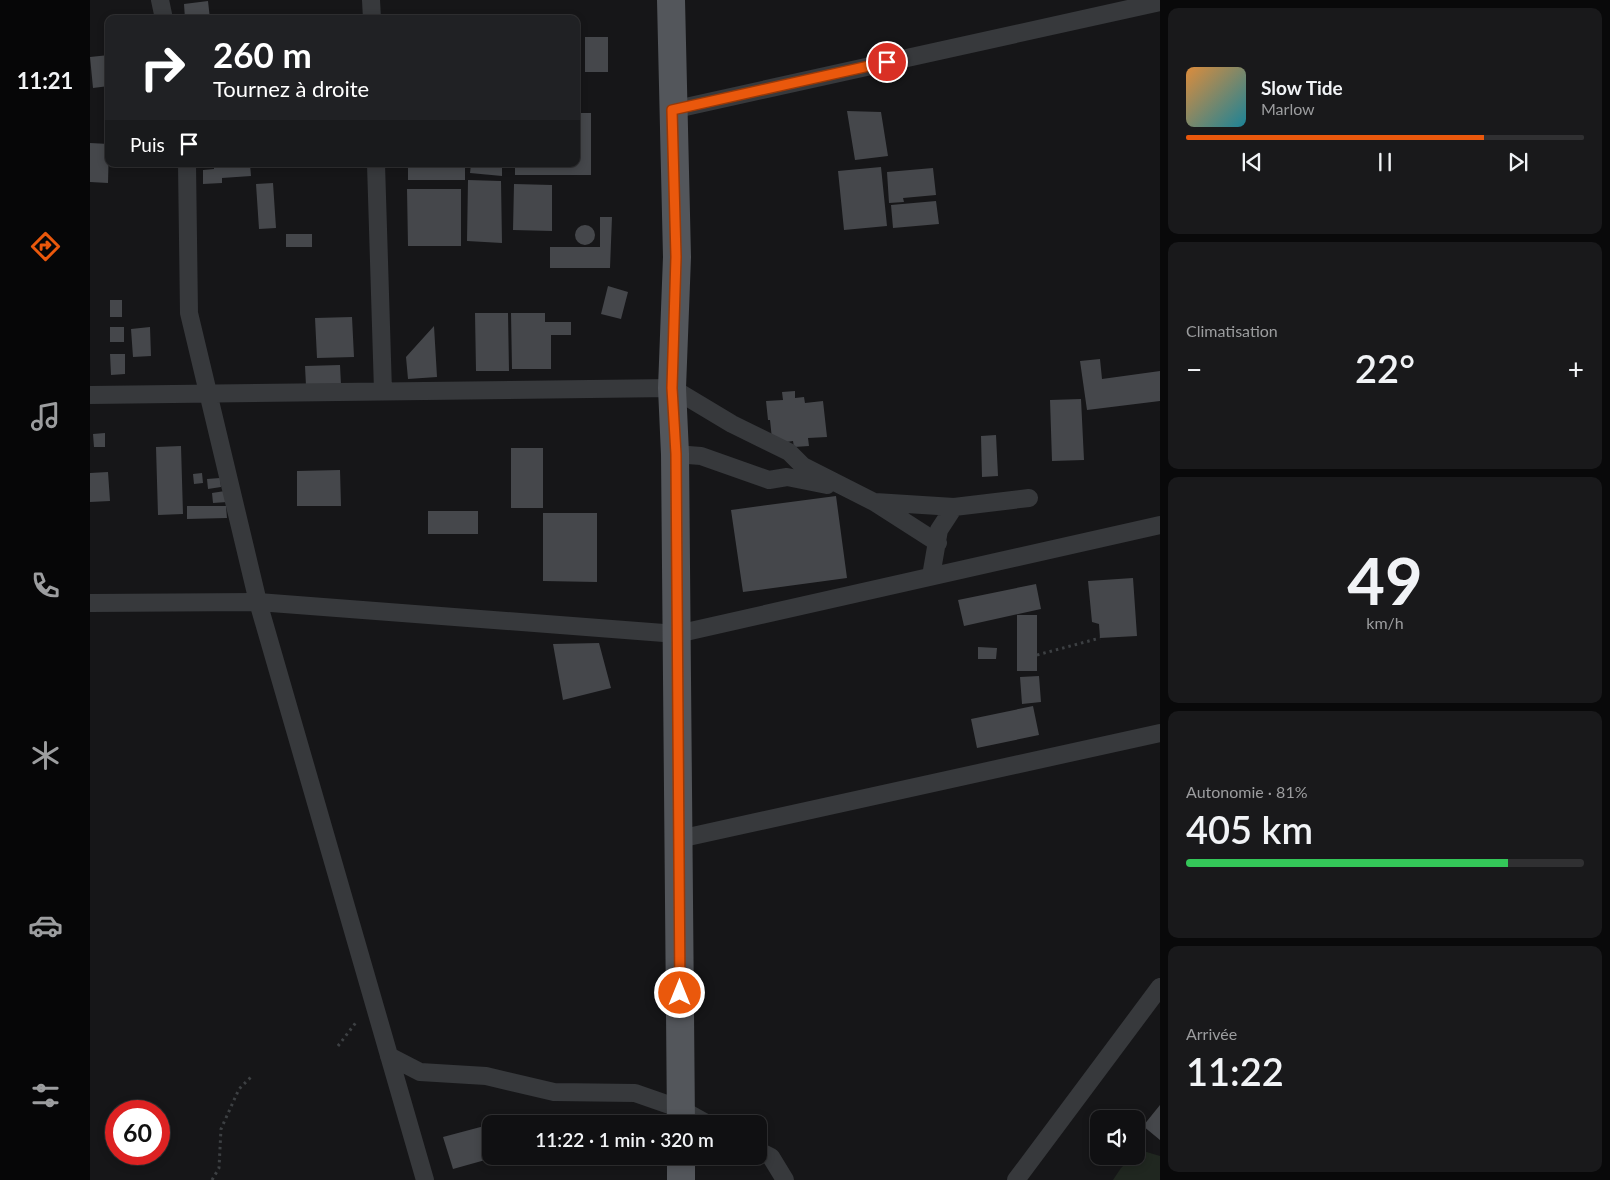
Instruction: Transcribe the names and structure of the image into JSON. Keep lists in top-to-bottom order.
{
  "page": {
    "tabs": "11:21",
    "turn": ["260 m", "Tournez à droite"],
    "song": ["Slow Tide", "Marlow"],
    "then": "Puis",
    "tile": [
      "Climatisation",
      ["49", "km/h"],
      ["Autonomie · 81%", "405 km"],
      ["Arrivée", "11:22"]
    ],
    "heat": ["−", "22°", "+"],
    "limit": "60",
    "trip": "11:22 · 1 min · 320 m"
  }
}
